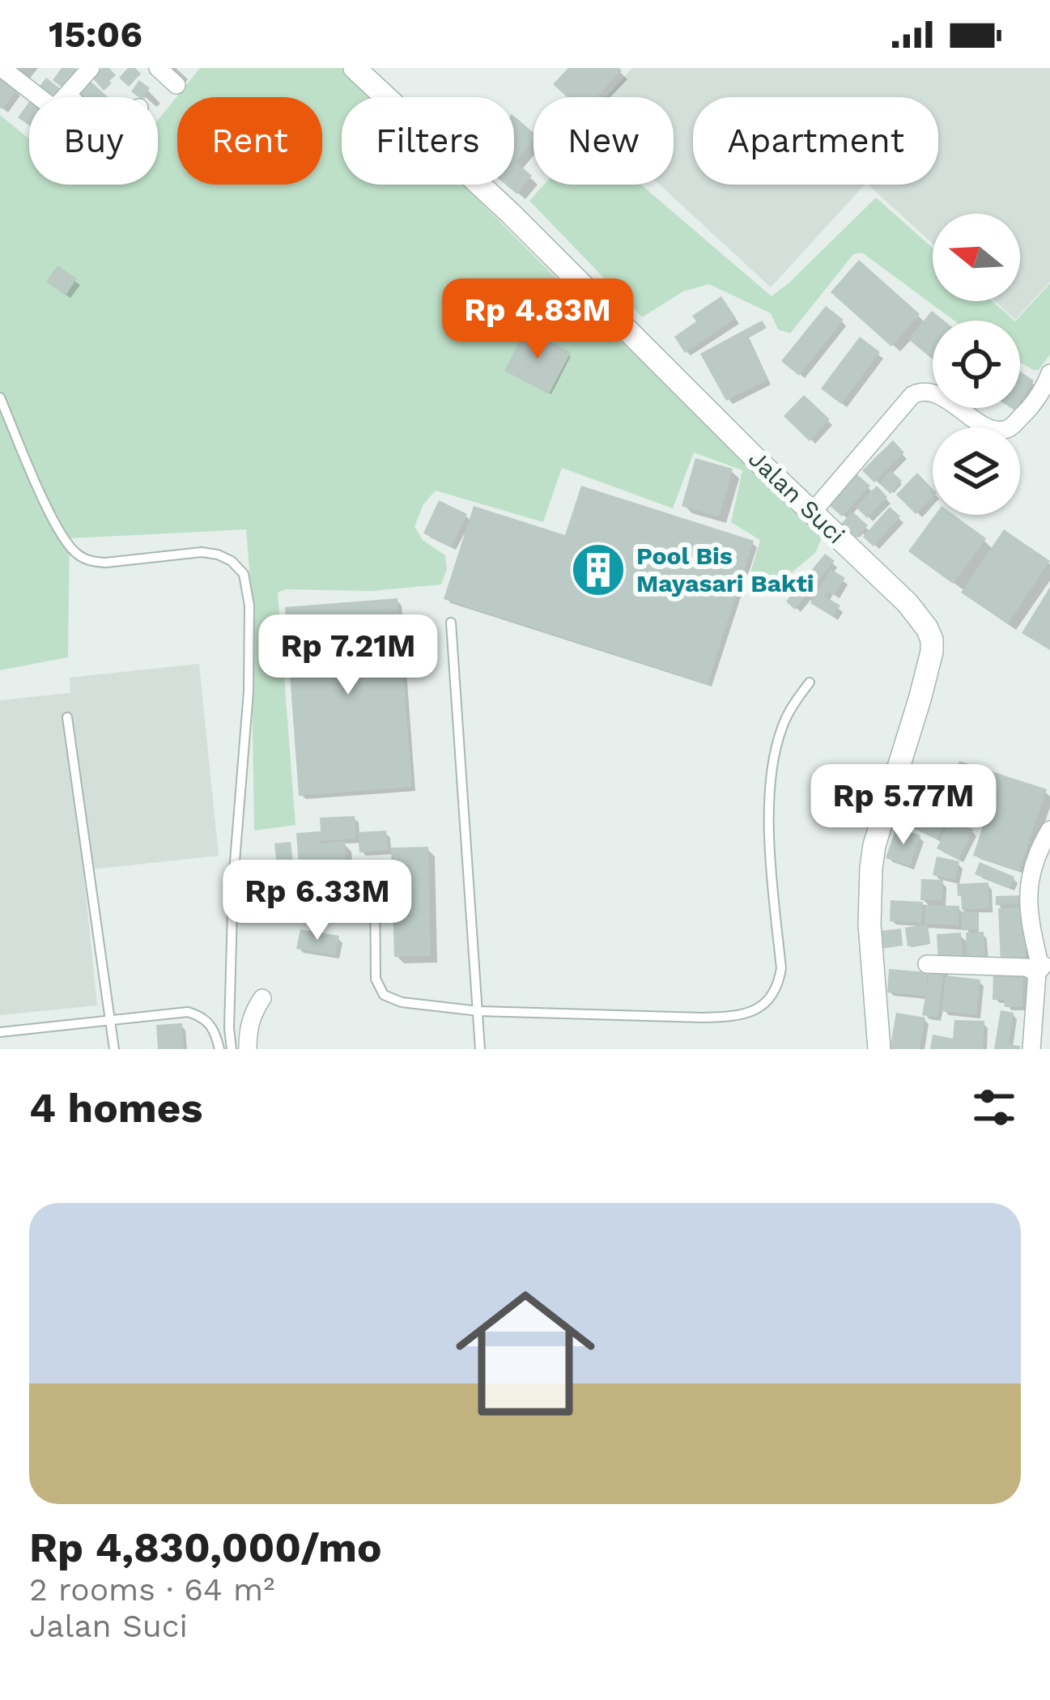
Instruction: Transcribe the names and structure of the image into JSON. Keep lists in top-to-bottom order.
{
  "streets": {
    "street": ["Jalan Suci"]
  },
  "places": {
    "building": ["Pool Bis Mayasari Bakti"]
  },
  "north": "left",
  "page": {
    "status": "15:06",
    "chip": [
      "Buy",
      "Rent",
      "Filters",
      "New",
      "Apartment"
    ],
    "price": [
      "Rp 4.83M",
      "Rp 7.21M",
      "Rp 5.77M",
      "Rp 6.33M"
    ],
    "heading": "4 homes",
    "list": [
      {
        "name": "Rp 4,830,000/mo",
        "note": "2 rooms · 64 m² · Jalan Suci"
      }
    ]
  }
}
